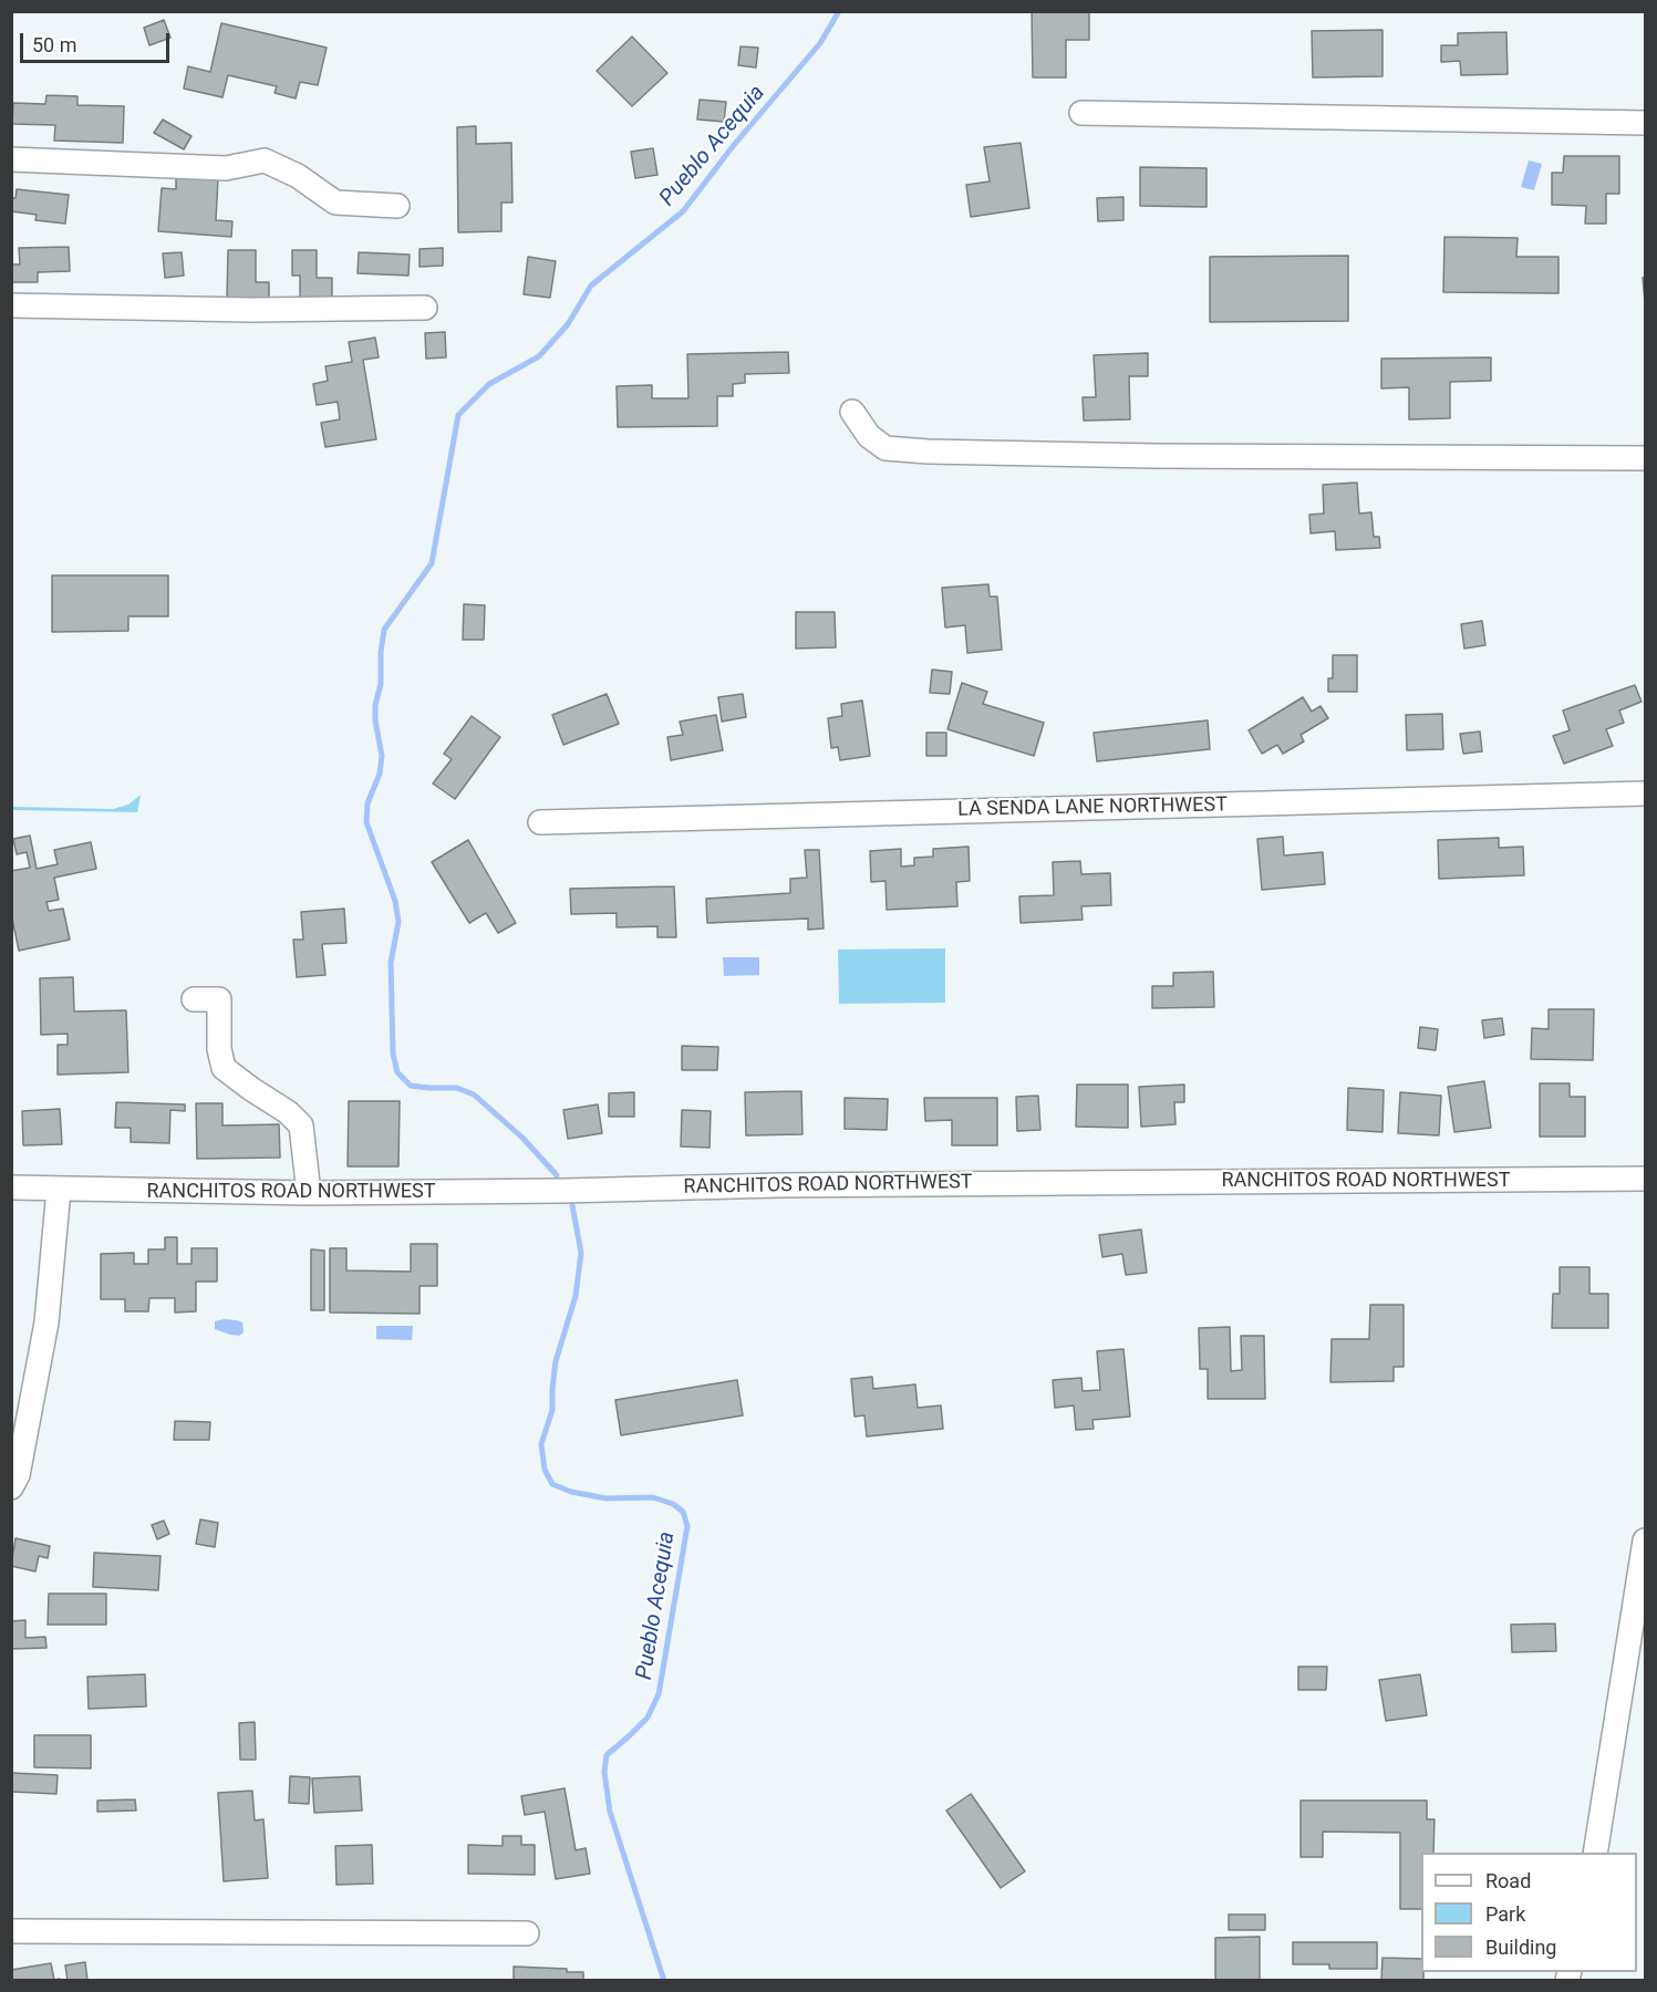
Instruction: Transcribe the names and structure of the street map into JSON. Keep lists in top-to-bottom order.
{
  "streets": {
    "street": ["LA SENDA LANE NORTHWEST", "RANCHITOS ROAD NORTHWEST"]
  },
  "water": ["Pueblo Acequia"],
  "legend": ["Road", "Park", "Building"],
  "scale_bar": "50 m"
}
